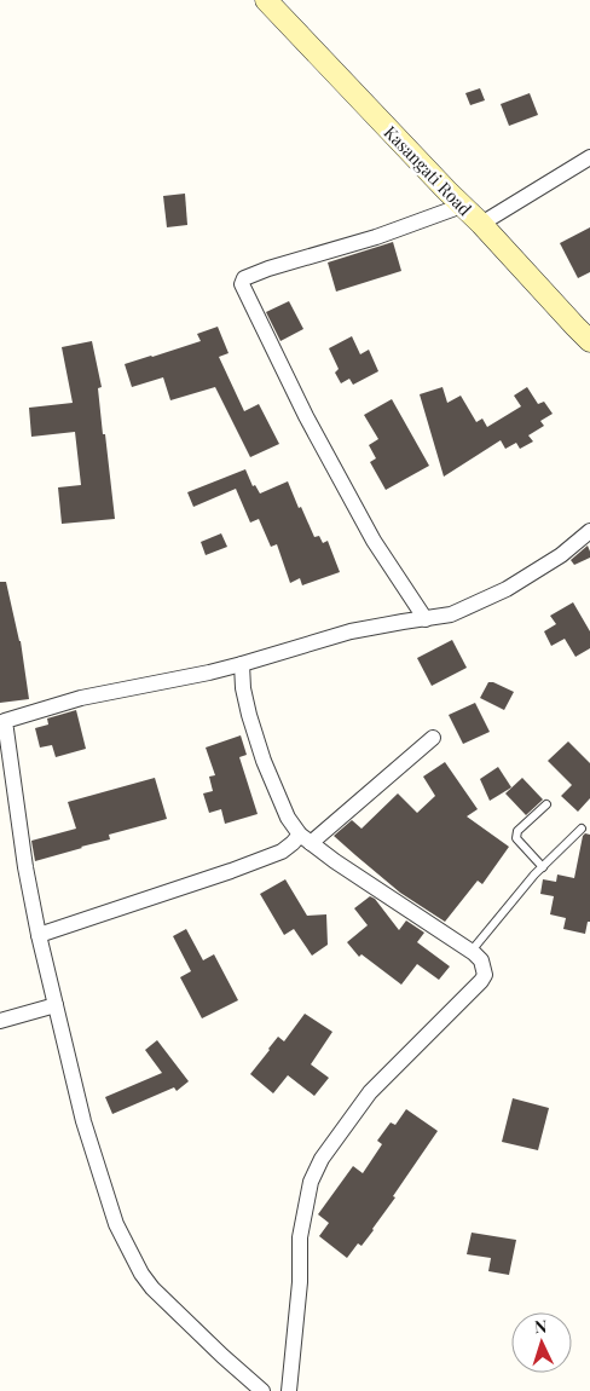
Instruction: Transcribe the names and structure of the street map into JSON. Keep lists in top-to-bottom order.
{
  "streets": {
    "street": ["Kasangati Road"]
  },
  "north": "top"
}
